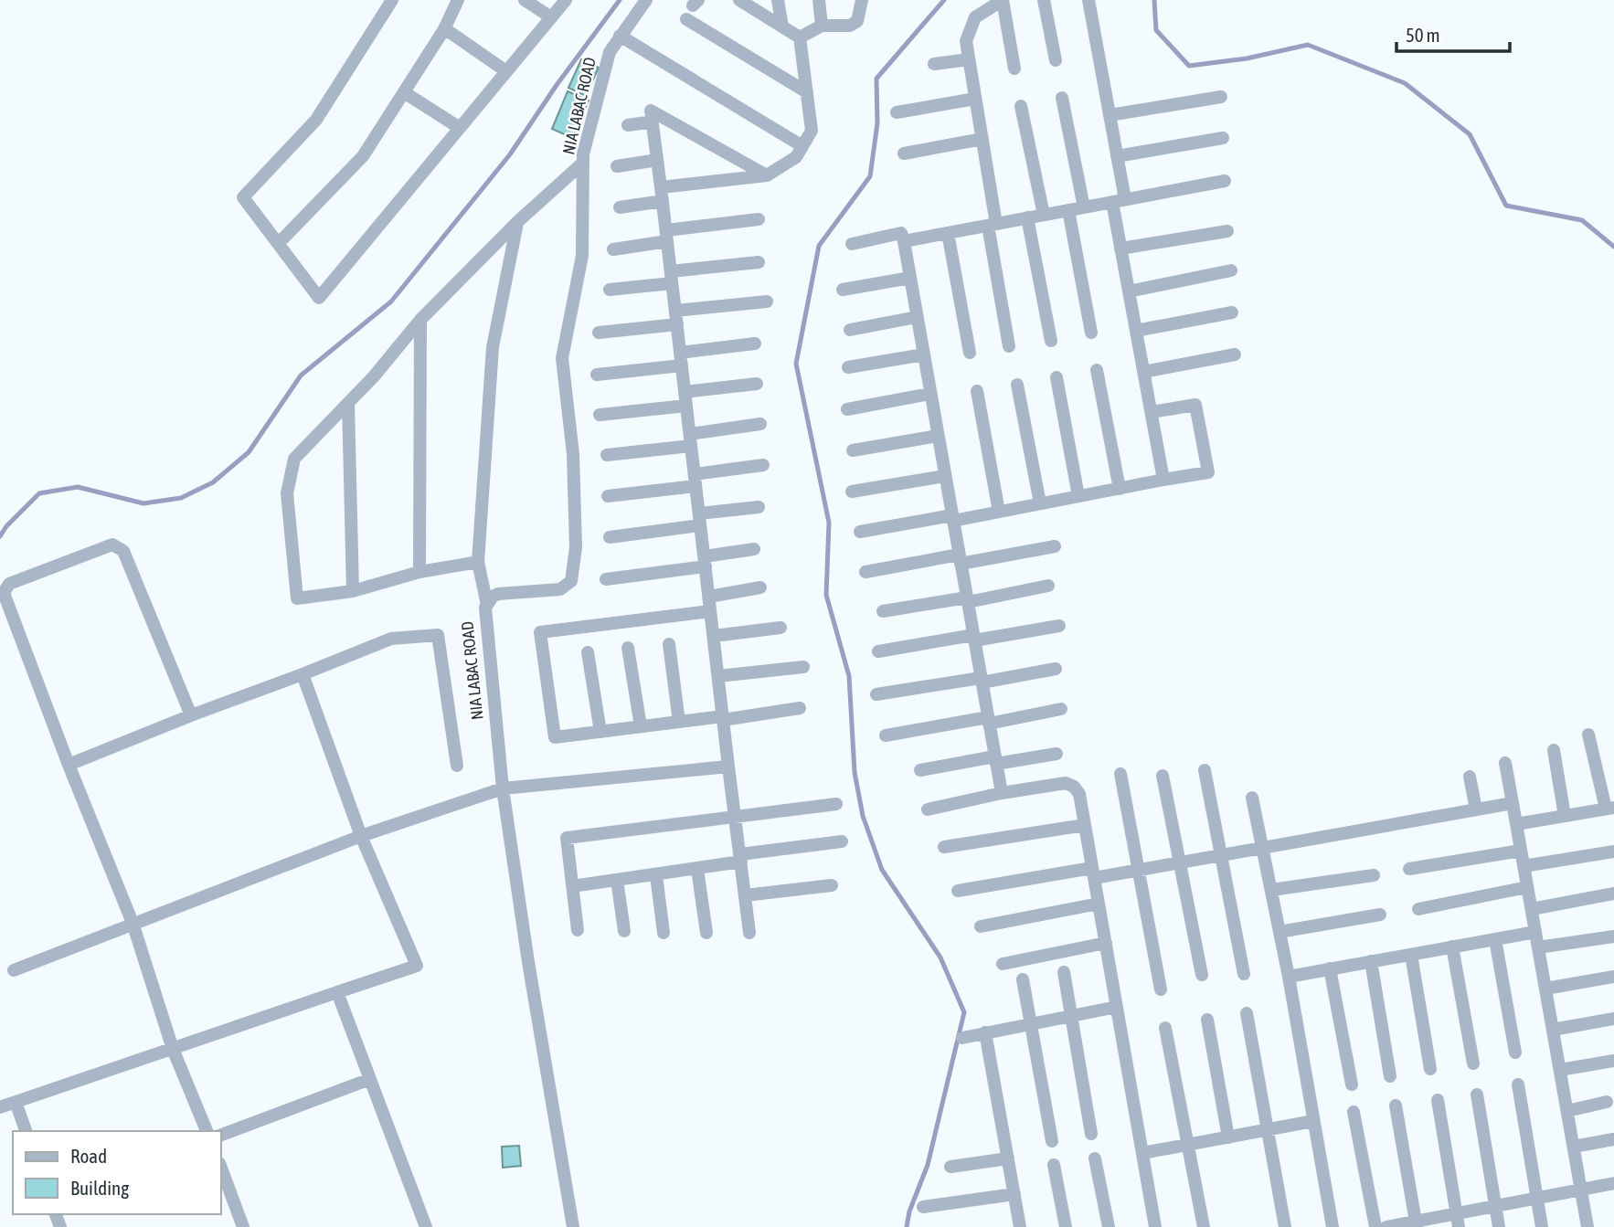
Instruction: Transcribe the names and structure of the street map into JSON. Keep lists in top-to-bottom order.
{
  "streets": {
    "street": ["NIA LABAC ROAD"]
  },
  "legend": ["Road", "Building"],
  "scale_bar": "50 m"
}
